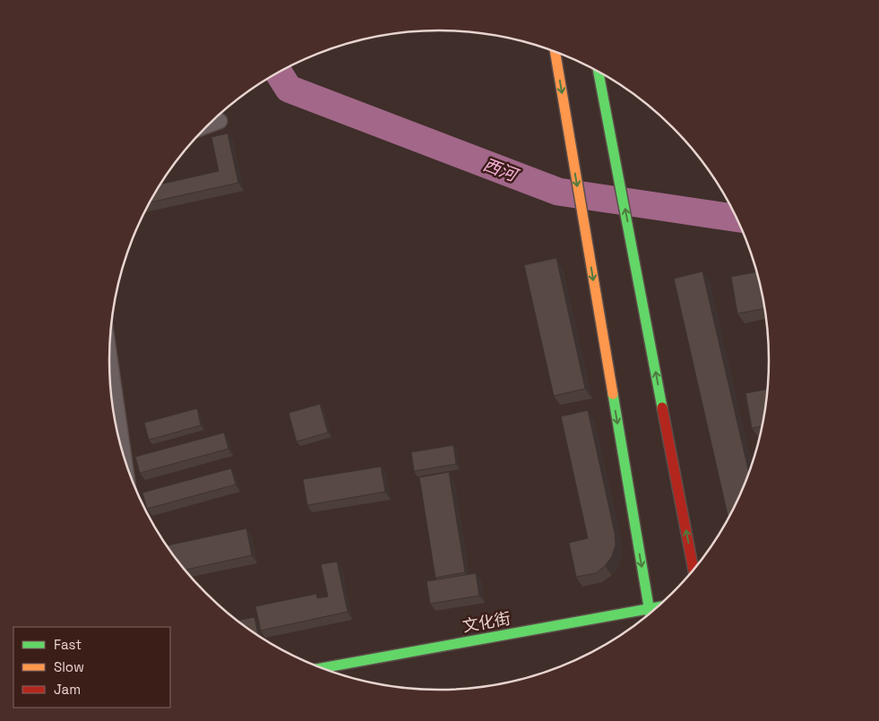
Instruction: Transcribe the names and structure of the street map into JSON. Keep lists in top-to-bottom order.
{
  "streets": {
    "street": ["文化街"]
  },
  "water": ["西河"],
  "legend": ["Fast", "Slow", "Jam"]
}
